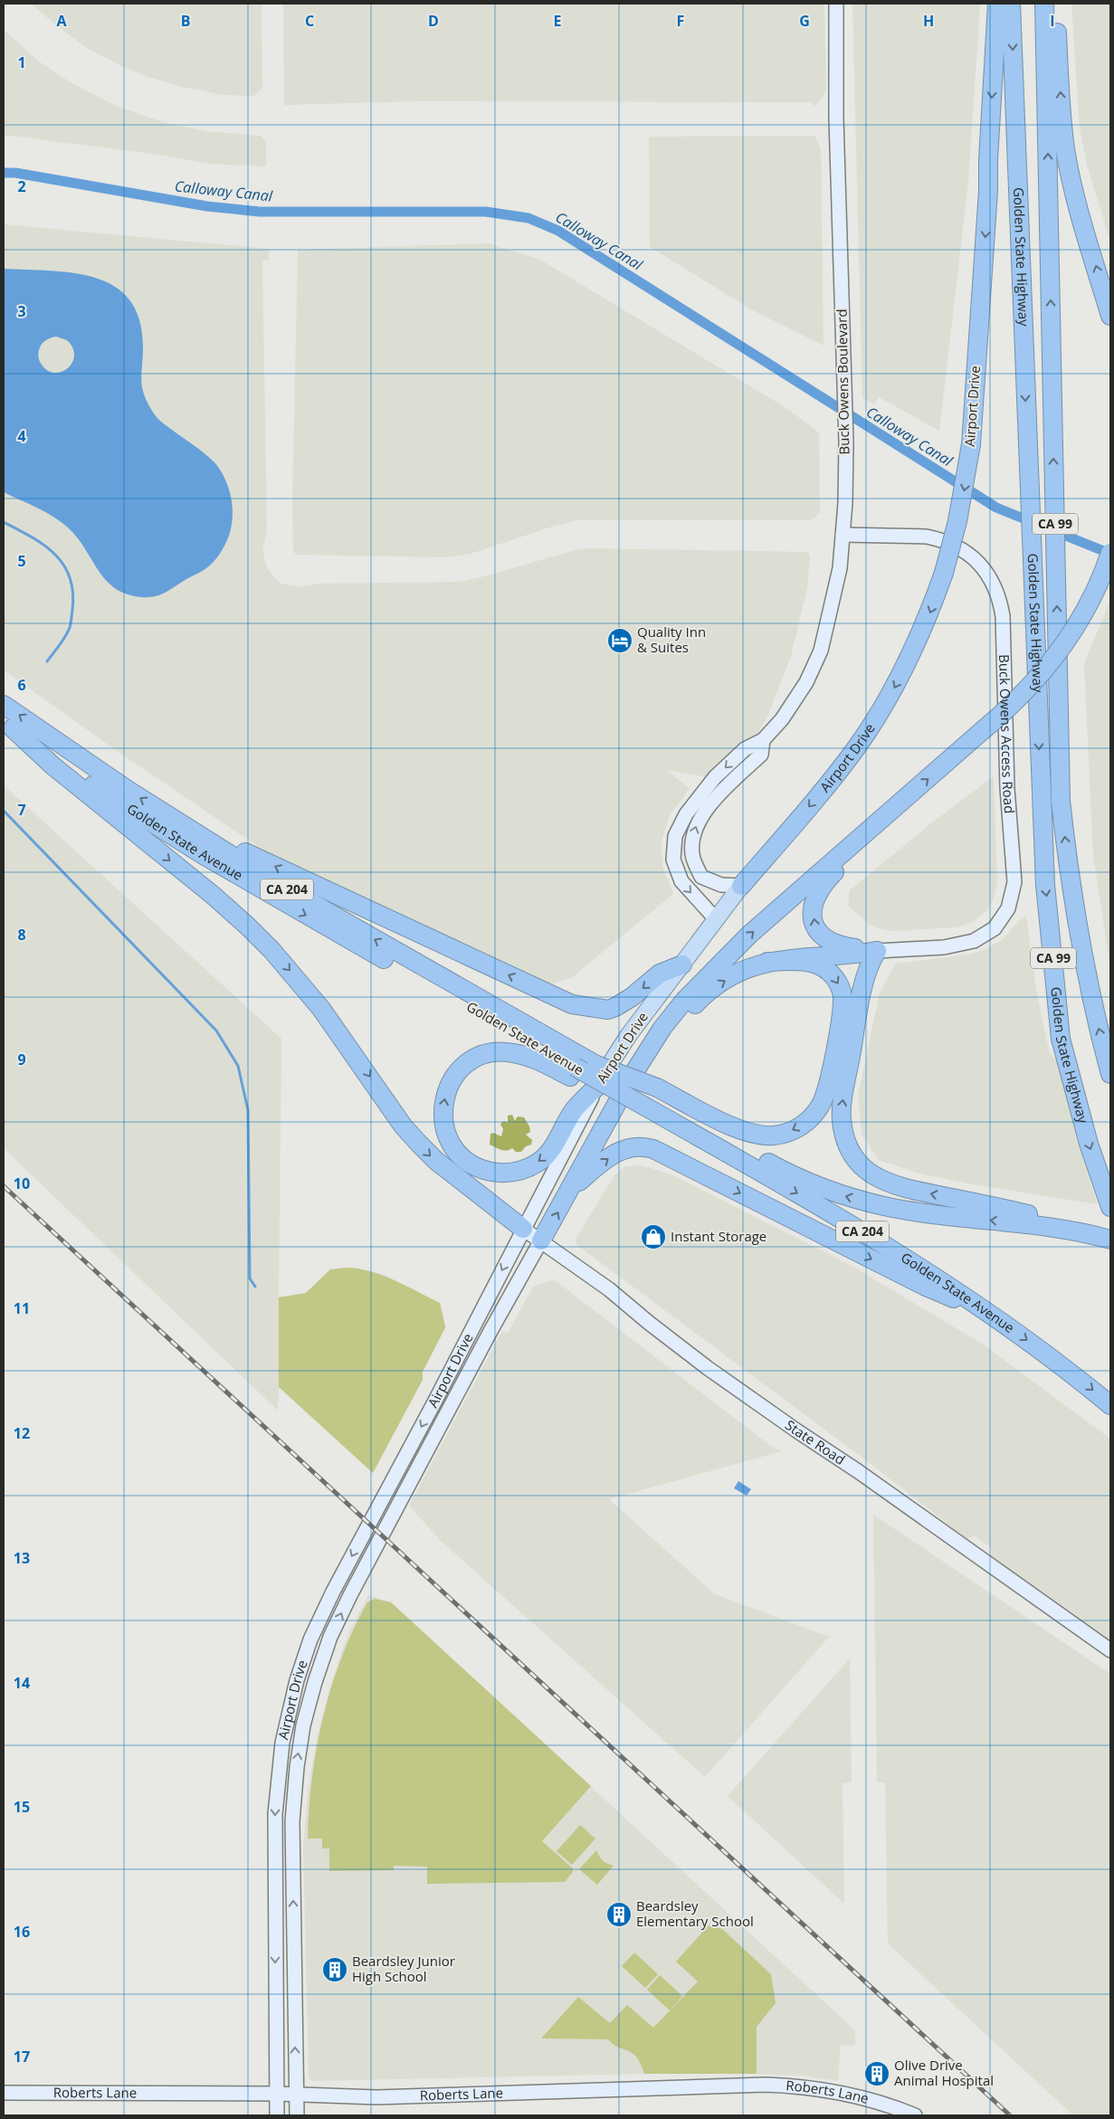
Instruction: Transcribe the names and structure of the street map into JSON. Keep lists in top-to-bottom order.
{
  "streets": {
    "highway": [
      "Golden State Highway",
      "Airport Drive",
      "CA 99",
      "Golden State Avenue",
      "CA 204"
    ],
    "main road": [
      "Buck Owens Boulevard",
      "Buck Owens Access Road",
      "State Road",
      "Roberts Lane"
    ]
  },
  "crossings": [
    ["Buck Owens Boulevard", "Airport Drive"],
    ["Buck Owens Boulevard", "Buck Owens Access Road"],
    ["Airport Drive", "State Road"],
    ["Airport Drive", "Roberts Lane"]
  ],
  "water": ["Calloway Canal"],
  "places": {
    "hotel": ["Quality Inn & Suites"],
    "shop": ["Instant Storage"],
    "building": ["Beardsley Elementary School", "Beardsley Junior High School", "Olive Drive Animal Hospital"]
  },
  "grid": {
    "columns": [
      "A",
      "B",
      "C",
      "D",
      "E",
      "F",
      "G",
      "H",
      "I"
    ],
    "rows": [
      "1",
      "2",
      "3",
      "4",
      "5",
      "6",
      "7",
      "8",
      "9",
      "10",
      "11",
      "12",
      "13",
      "14",
      "15",
      "16",
      "17"
    ]
  }
}
